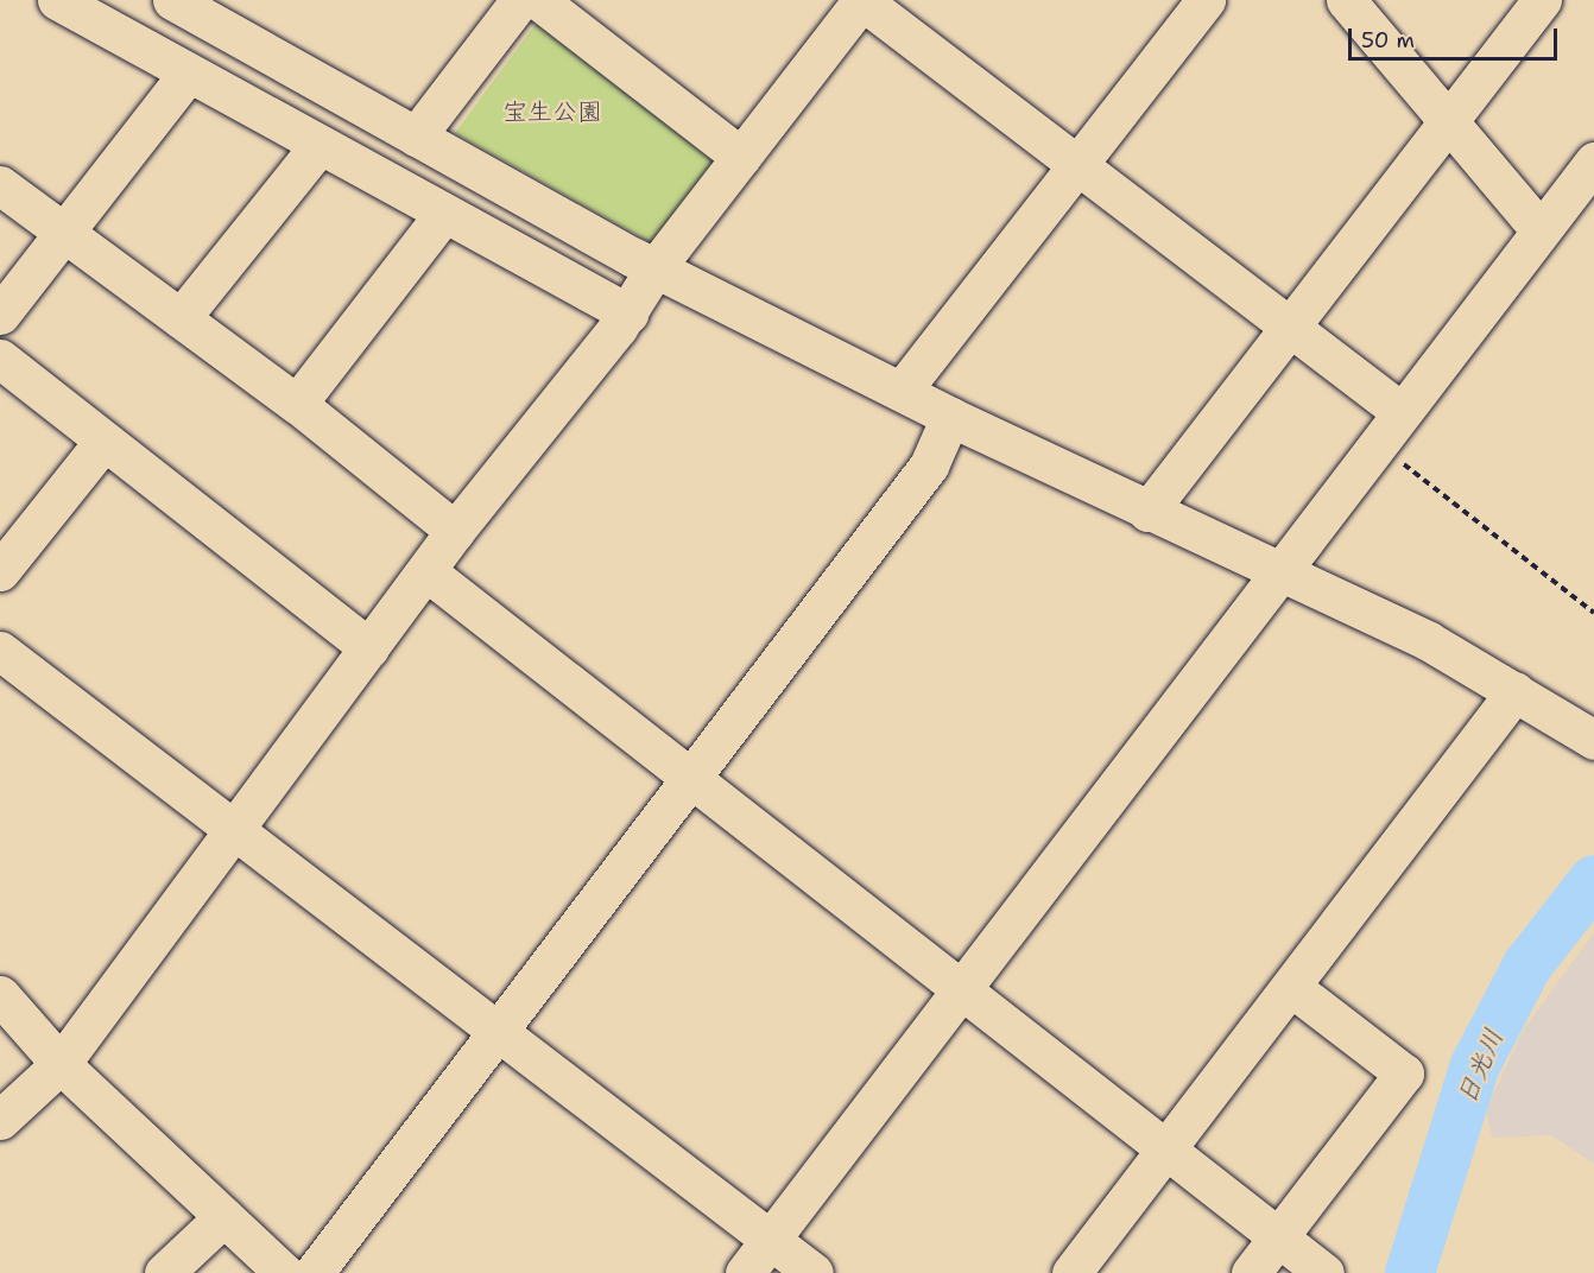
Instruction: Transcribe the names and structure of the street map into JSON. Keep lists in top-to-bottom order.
{
  "water": ["日光川"],
  "parks": ["宝生公園"],
  "scale_bar": "50 m"
}
